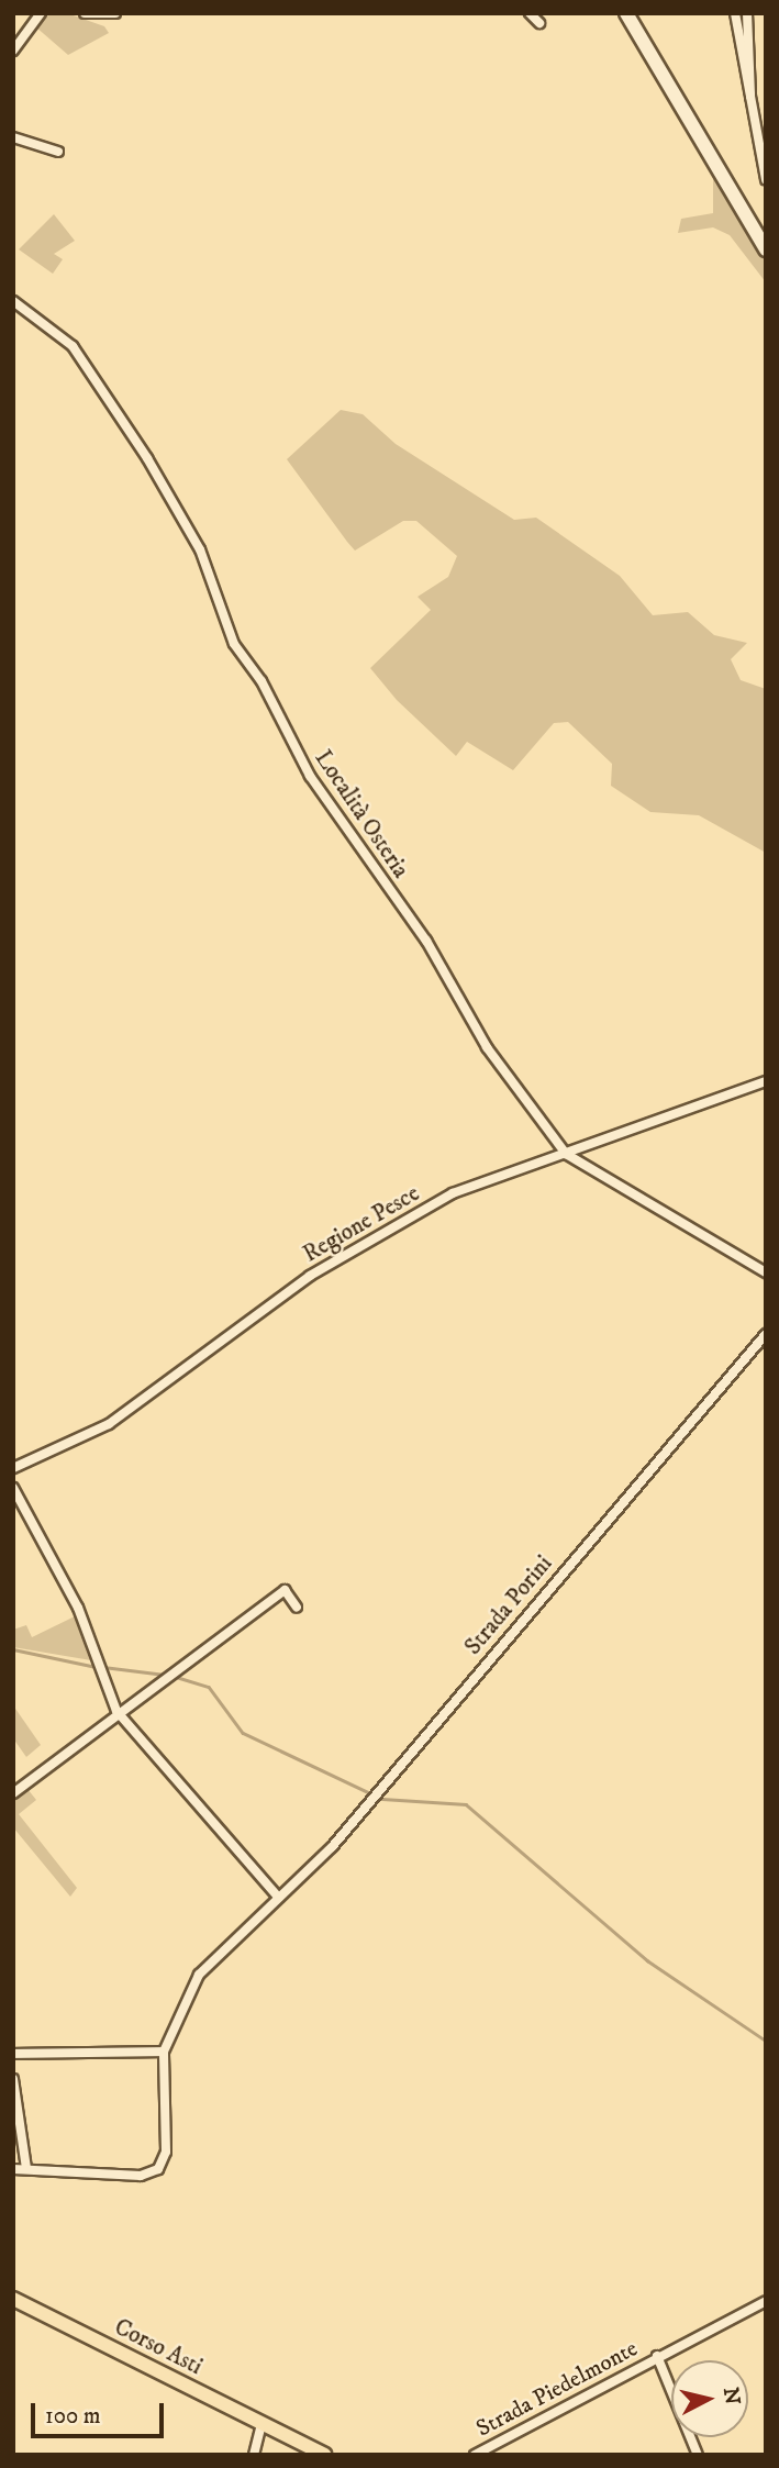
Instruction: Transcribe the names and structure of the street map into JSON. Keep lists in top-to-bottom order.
{
  "streets": {
    "main road": ["Corso Asti"],
    "street": [
      "Località Osteria",
      "Regione Pesce",
      "Strada Porini",
      "Strada Piedelmonte"
    ]
  },
  "crossings": [
    ["Località Osteria", "Regione Pesce"]
  ],
  "scale_bar": "100 m",
  "north": "right"
}
